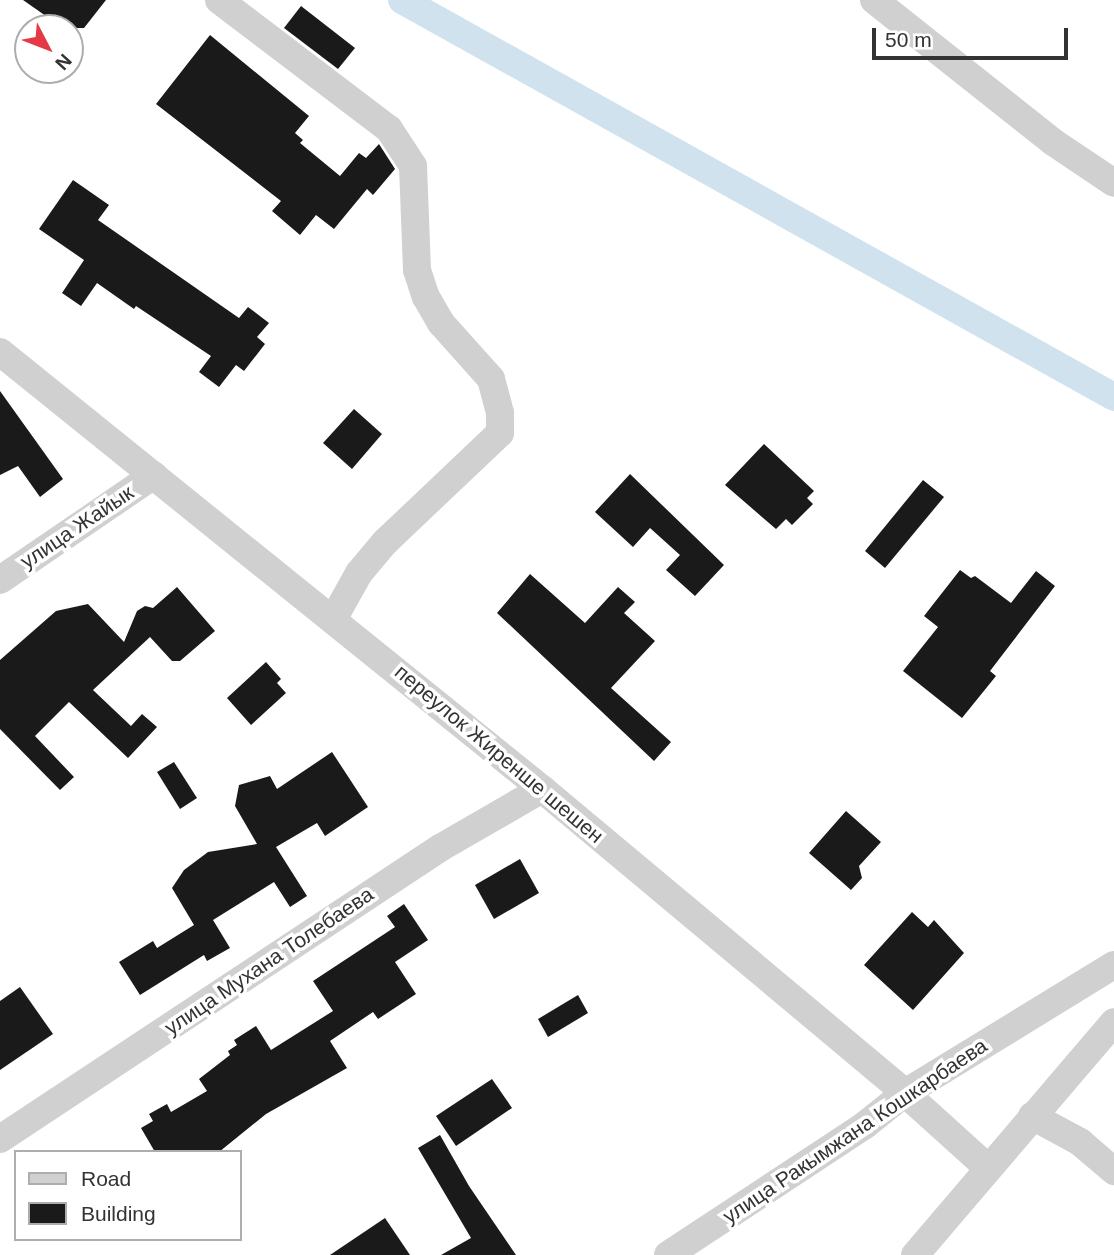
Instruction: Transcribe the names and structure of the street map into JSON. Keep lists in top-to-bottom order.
{
  "streets": {
    "street": [
      "улица Жайык",
      "переулок Жиренше шешен",
      "улица Мухана Толебаева",
      "улица Ракымжана Кошкарбаева"
    ]
  },
  "crossings": [
    ["улица Жайык", "переулок Жиренше шешен"],
    ["переулок Жиренше шешен", "улица Мухана Толебаева"],
    ["переулок Жиренше шешен", "улица Ракымжана Кошкарбаева"]
  ],
  "legend": ["Road", "Building"],
  "scale_bar": "50 m",
  "north": "bottom right"
}
